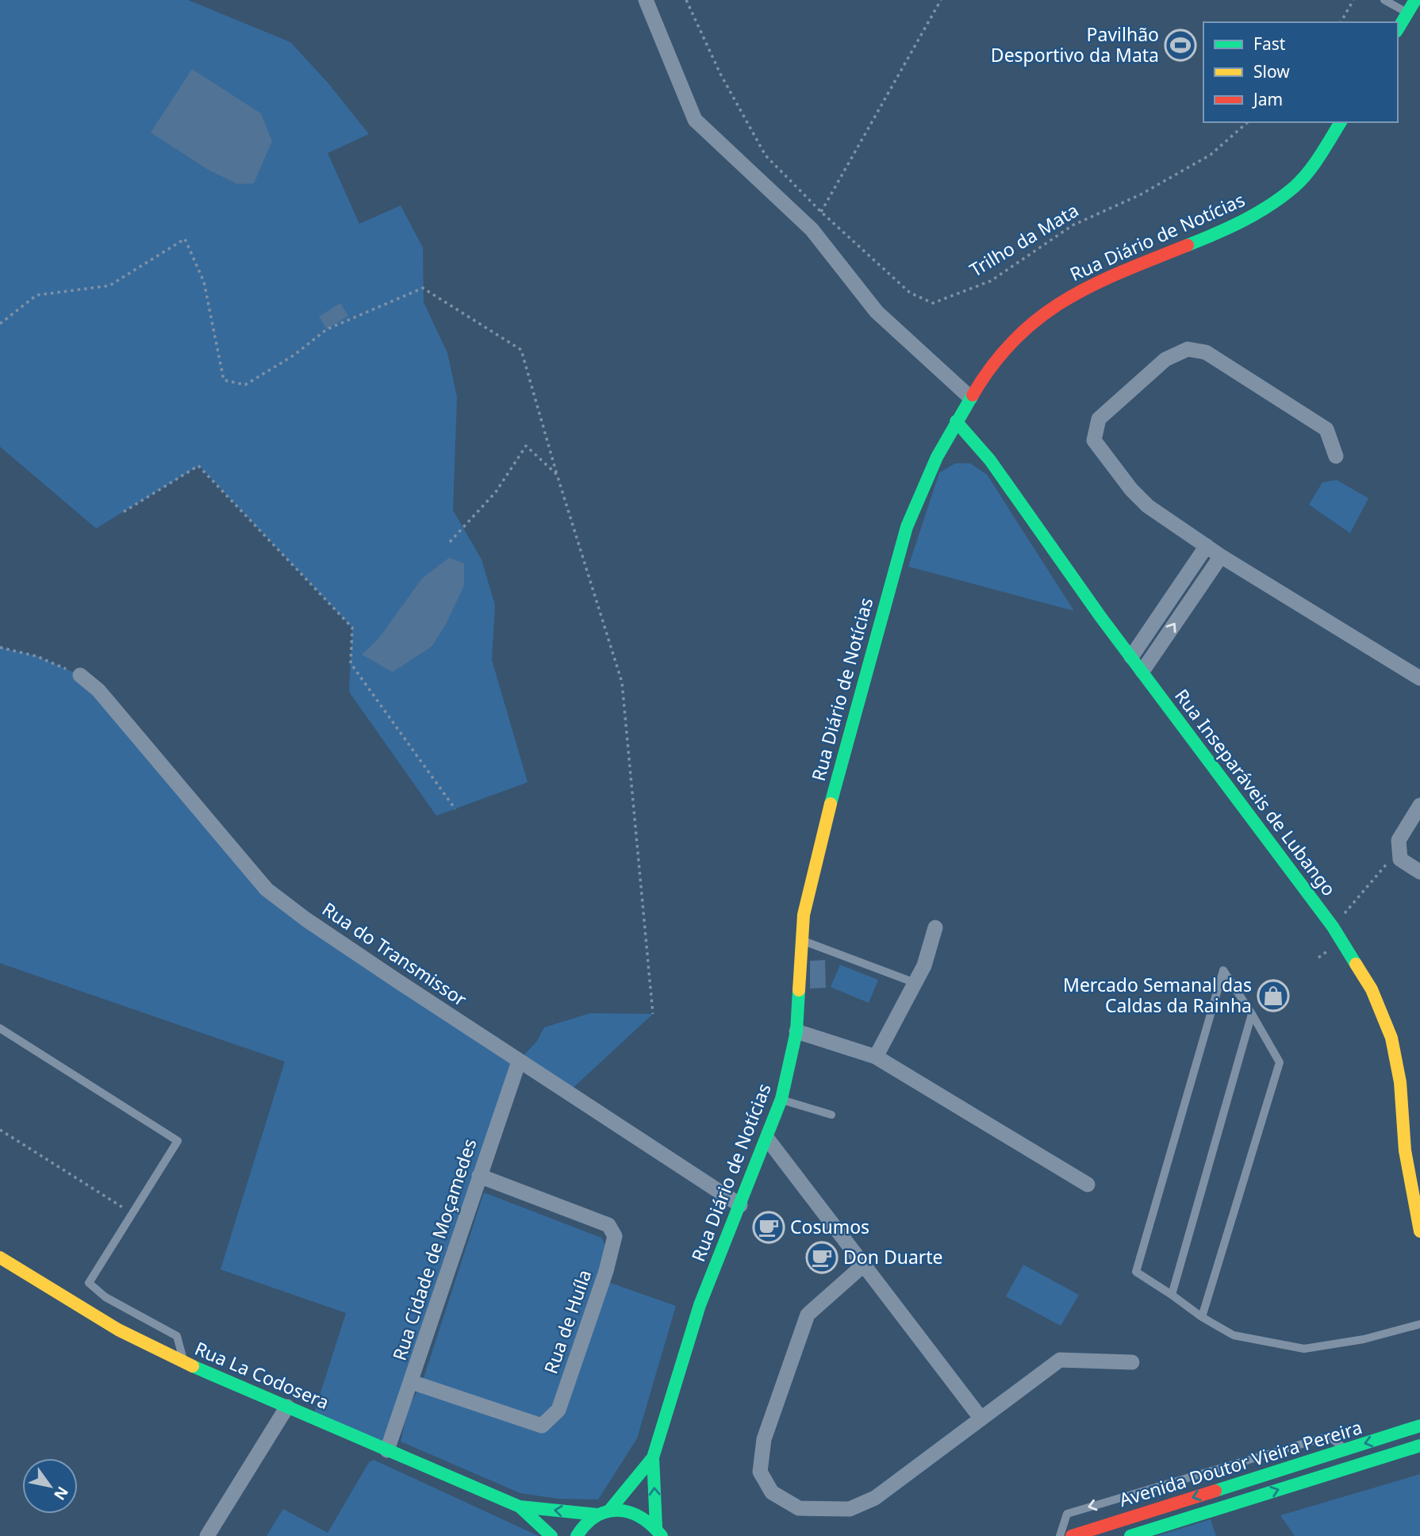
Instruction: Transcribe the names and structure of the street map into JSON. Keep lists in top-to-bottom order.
{
  "streets": {
    "main road": [
      "Rua Diário de Notícias",
      "Rua Inseparáveis de Lubango",
      "Rua La Codosera",
      "Avenida Doutor Vieira Pereira"
    ],
    "street": ["Rua do Transmissor", "Rua Cidade de Moçamedes", "Rua de Huíla"],
    "path": ["Trilho da Mata"]
  },
  "crossings": [
    ["Rua Diário de Notícias", "Rua Inseparáveis de Lubango"],
    ["Rua Diário de Notícias", "Rua do Transmissor"],
    ["Rua do Transmissor", "Rua Cidade de Moçamedes"],
    ["Rua Cidade de Moçamedes", "Rua de Huíla"],
    ["Rua Cidade de Moçamedes", "Rua La Codosera"]
  ],
  "places": {
    "sports": ["Pavilhão Desportivo da Mata"],
    "shop": ["Mercado Semanal das Caldas da Rainha"],
    "cafe": ["Cosumos", "Don Duarte"]
  },
  "legend": ["Fast", "Slow", "Jam"],
  "north": "bottom right"
}
